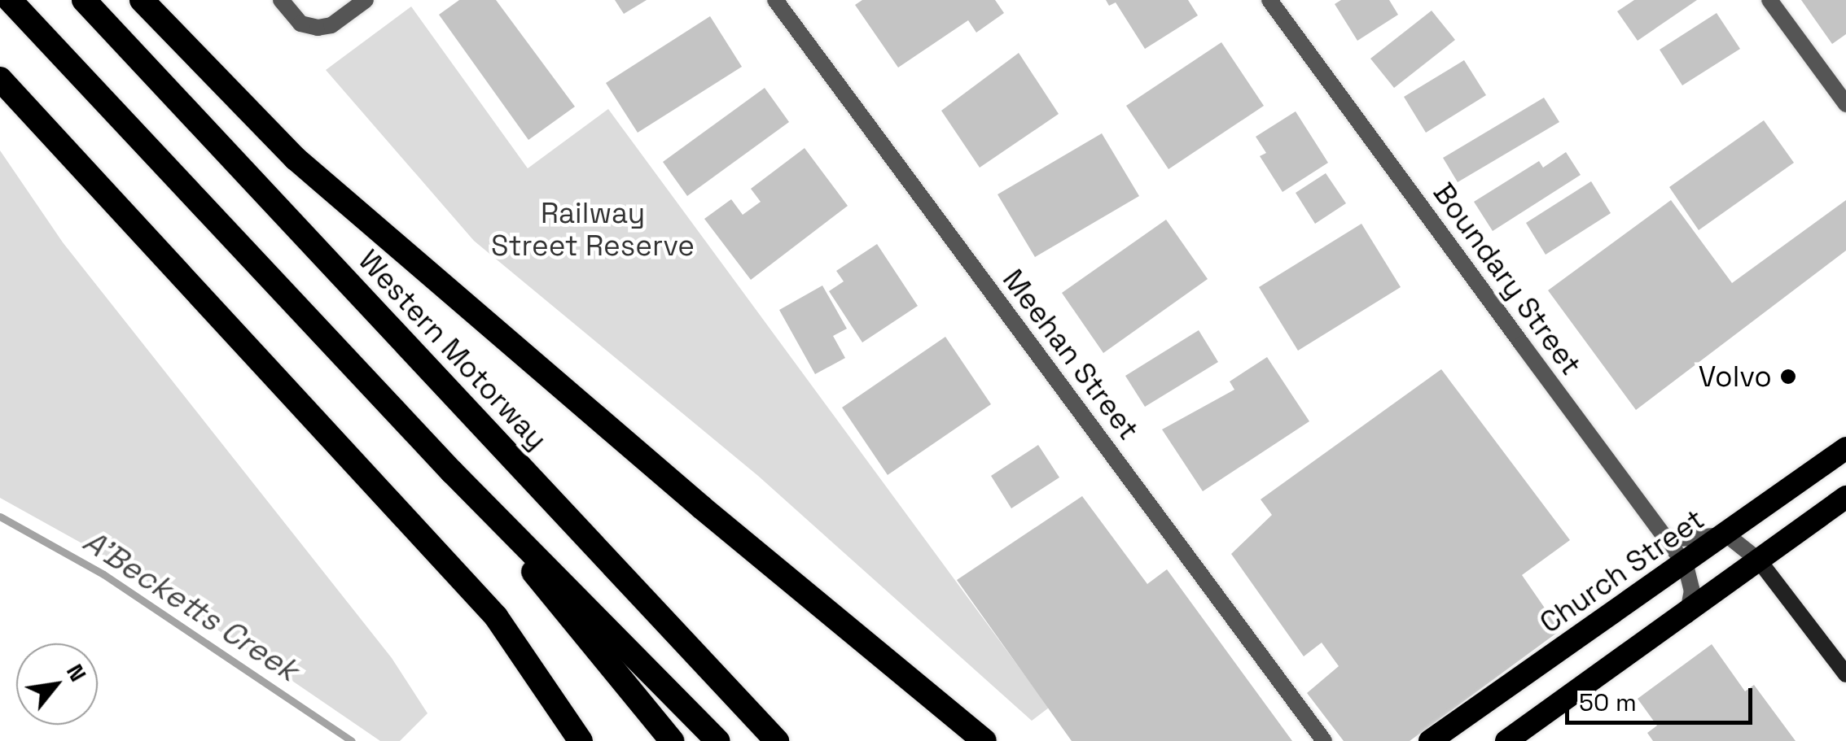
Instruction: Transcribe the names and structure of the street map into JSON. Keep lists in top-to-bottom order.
{
  "streets": {
    "highway": ["Western Motorway", "Church Street"],
    "street": ["Boundary Street", "Meehan Street"]
  },
  "crossings": [
    ["Boundary Street", "Church Street"]
  ],
  "water": ["A'Becketts Creek"],
  "parks": ["Railway Street Reserve"],
  "places": ["Volvo"],
  "scale_bar": "50 m",
  "north": "top right"
}
